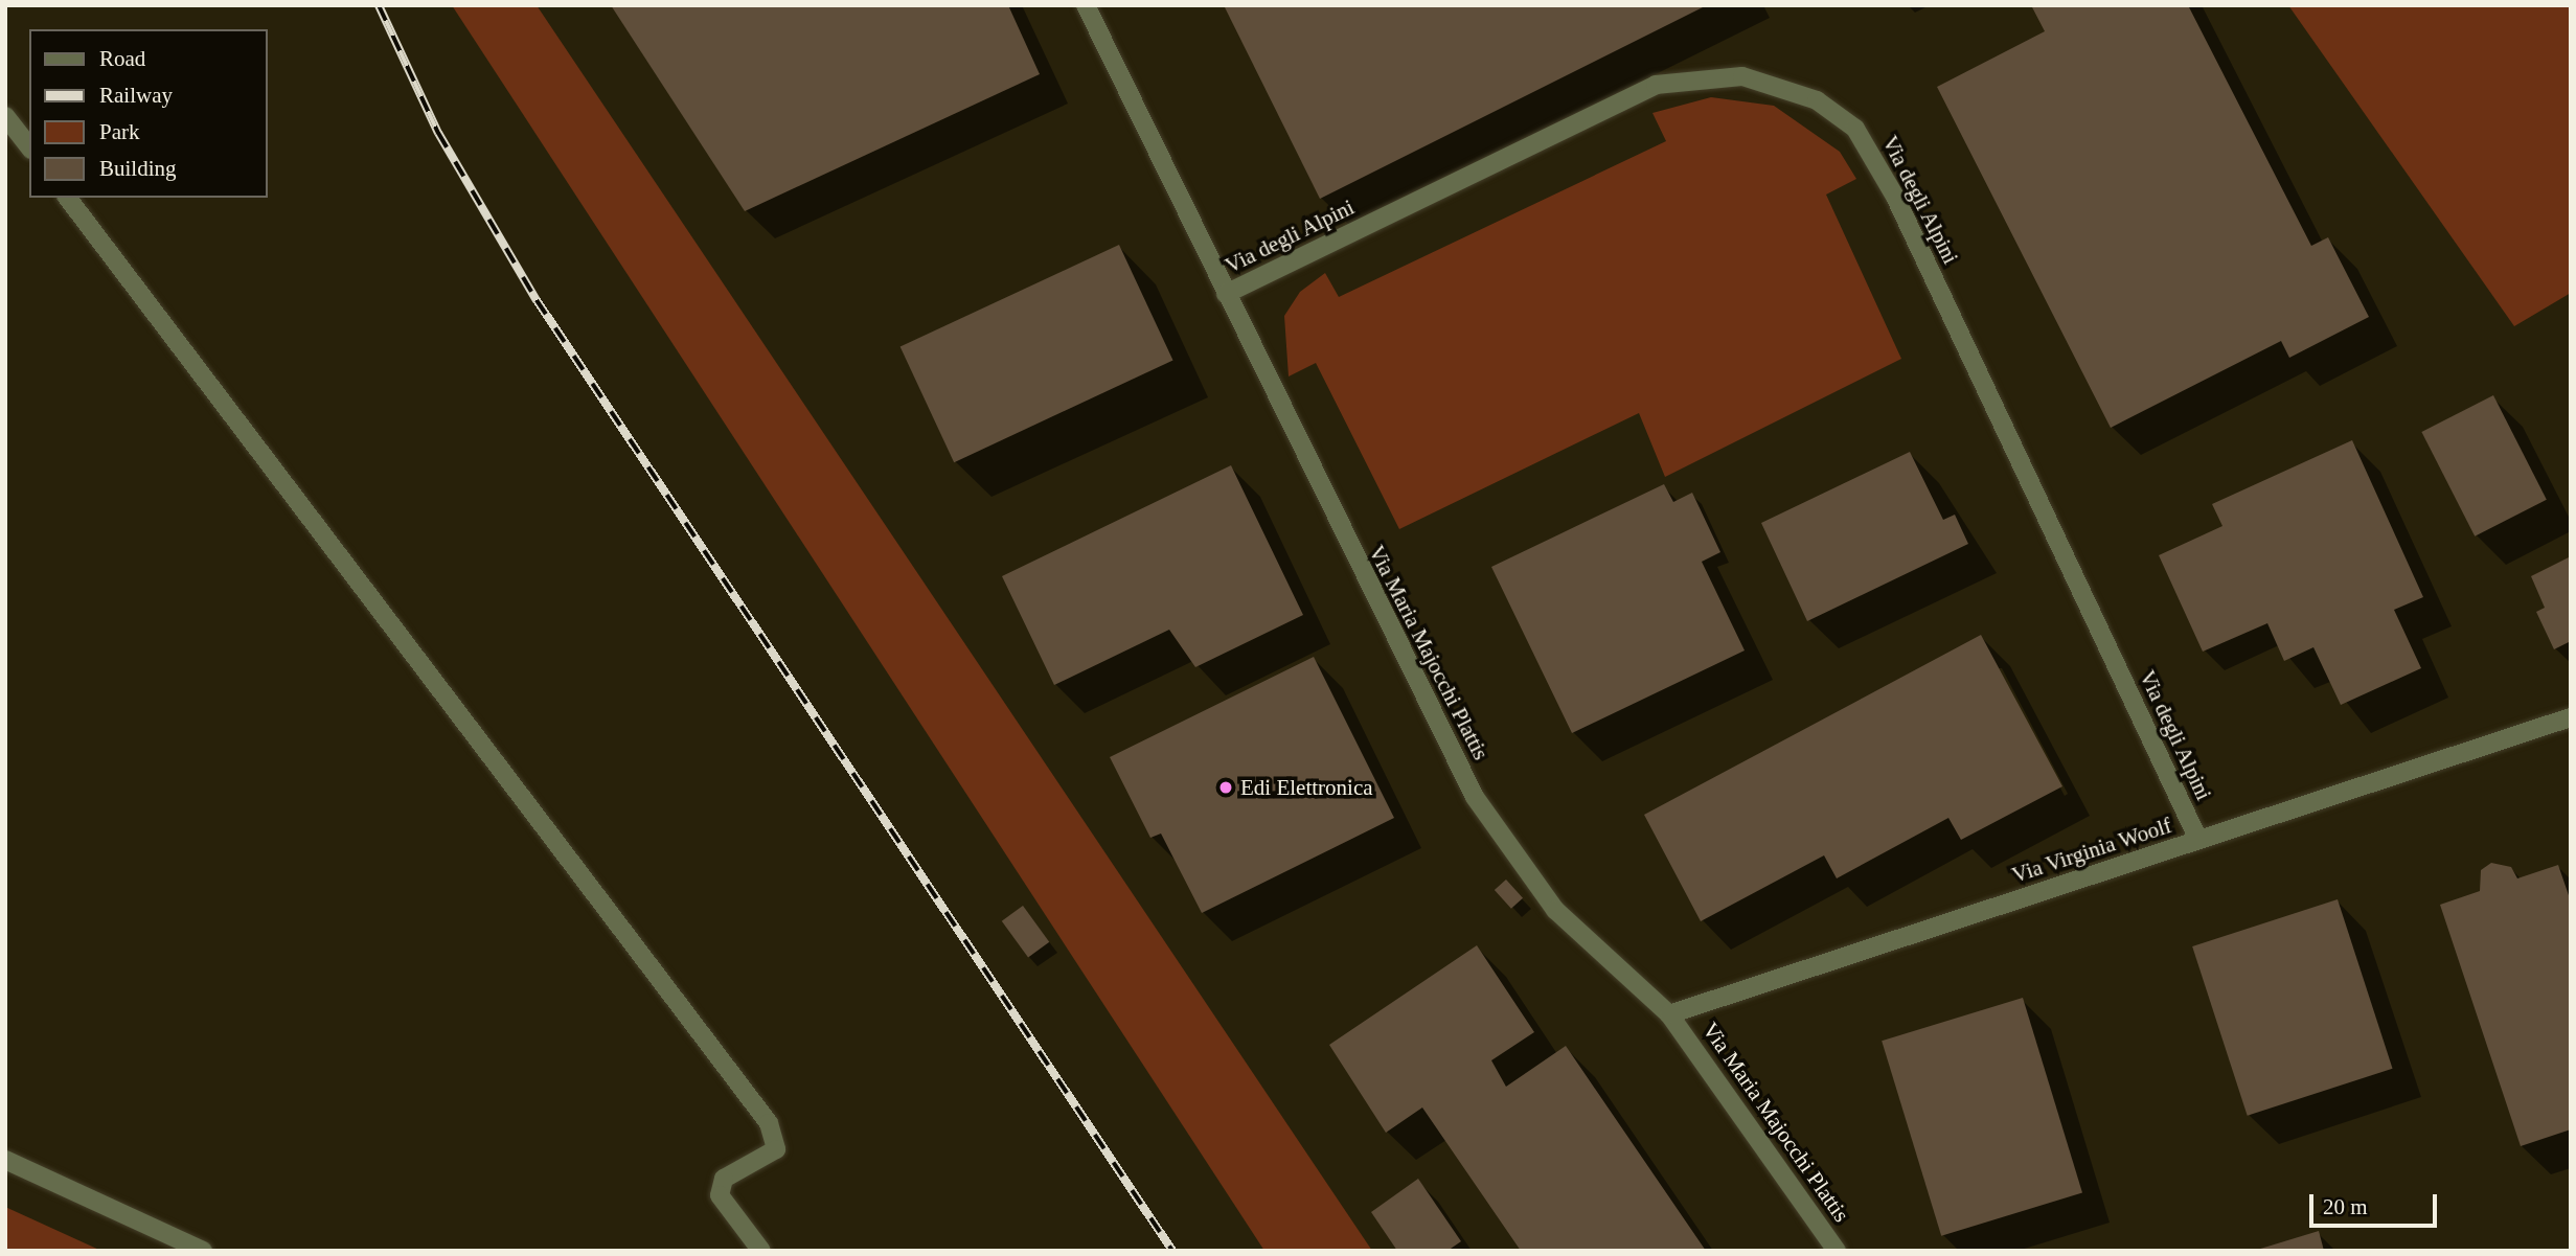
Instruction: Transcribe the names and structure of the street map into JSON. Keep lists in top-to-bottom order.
{
  "streets": {
    "street": ["Via degli Alpini", "Via Maria Majocchi Plattis", "Via Virginia Woolf"]
  },
  "crossings": [
    ["Via degli Alpini", "Via Maria Majocchi Plattis"],
    ["Via degli Alpini", "Via Virginia Woolf"],
    ["Via Maria Majocchi Plattis", "Via Virginia Woolf"]
  ],
  "places": ["Edi Elettronica"],
  "legend": [
    "Road",
    "Railway",
    "Park",
    "Building"
  ],
  "scale_bar": "20 m"
}
